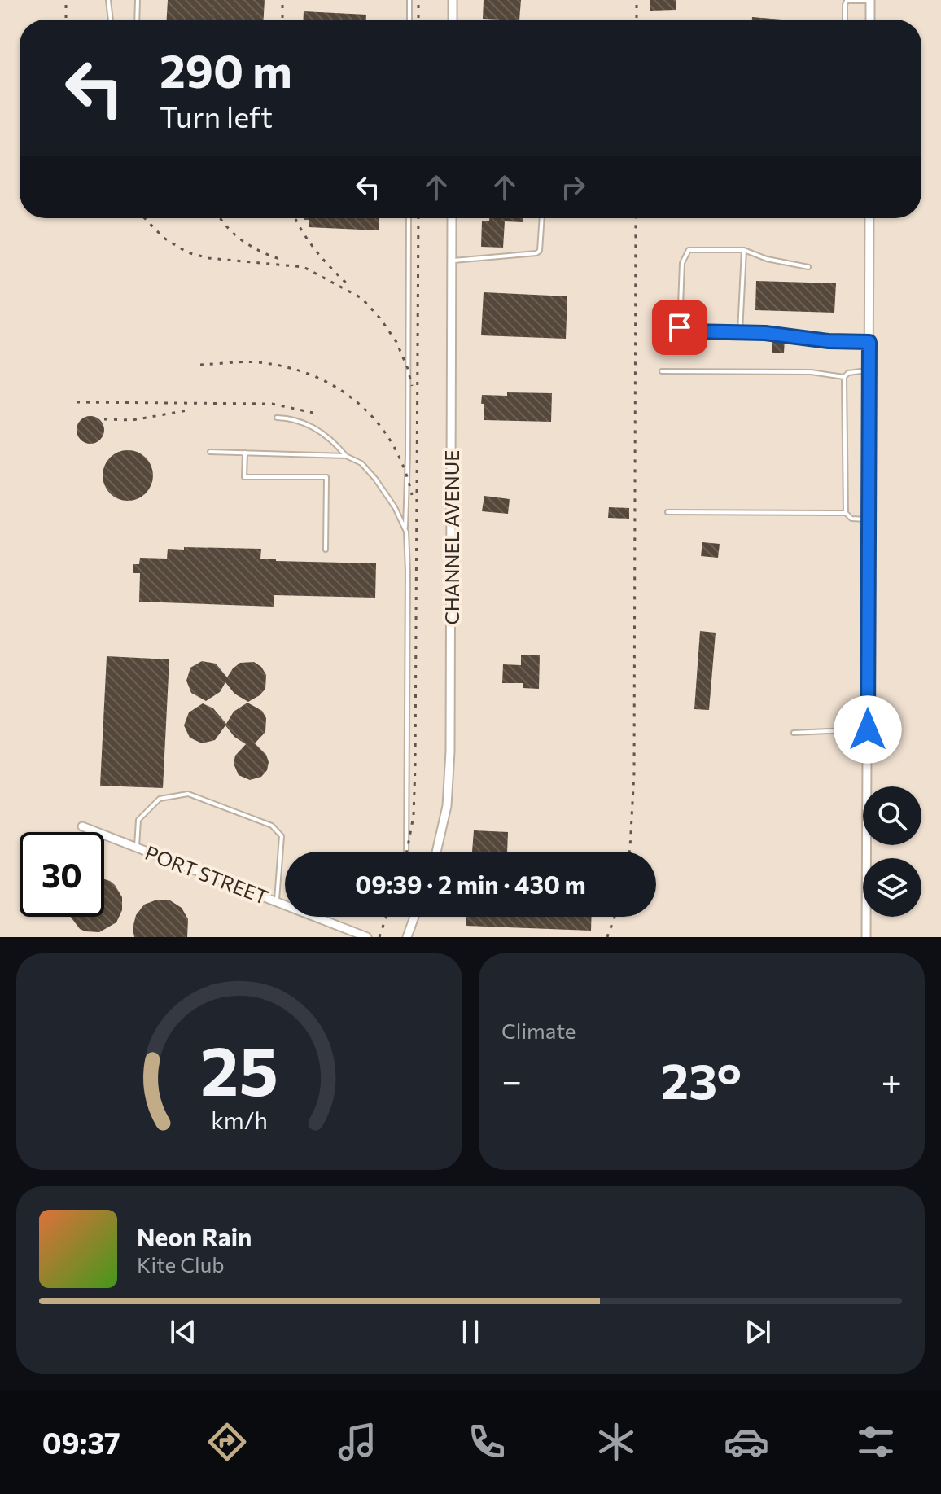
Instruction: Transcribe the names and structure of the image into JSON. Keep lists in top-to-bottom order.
{
  "streets": {
    "street": ["CHANNEL AVENUE", "PORT STREET"]
  },
  "page": {
    "turn": ["290 m", "Turn left"],
    "limit": "30",
    "trip": "09:39 · 2 min · 430 m",
    "tile": "Climate",
    "heat": ["−", "23°", "+"],
    "song": ["Neon Rain", "Kite Club"],
    "tabs": "09:37",
    "gauge": ["25", "km/h"]
  }
}
